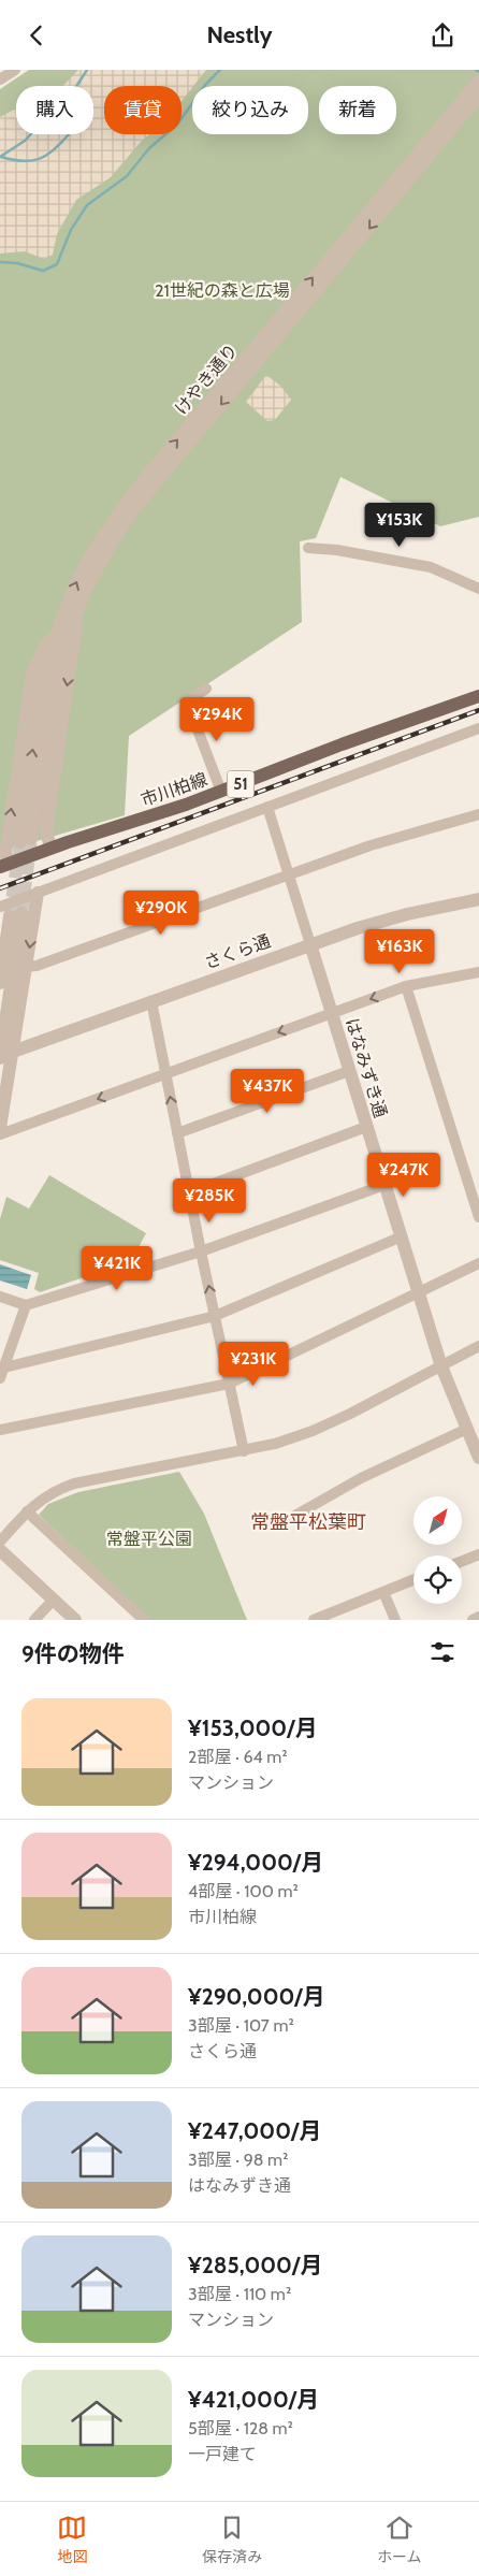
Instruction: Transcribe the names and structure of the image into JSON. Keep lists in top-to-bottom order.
{
  "streets": {
    "main road": ["51", "市川柏線"],
    "street": ["けやき通り", "さくら通", "はなみずき通"]
  },
  "crossings": [
    ["さくら通", "はなみずき通"]
  ],
  "districts": ["常盤平松葉町"],
  "parks": ["21世紀の森と広場", "常盤平公園"],
  "north": "top right",
  "page": {
    "header": "Nestly",
    "chip": [
      "購入",
      "賃貸",
      "絞り込み",
      "新着"
    ],
    "price": [
      "¥153K",
      "¥294K",
      "¥290K",
      "¥163K",
      "¥437K",
      "¥247K",
      "¥285K",
      "¥421K",
      "¥231K"
    ],
    "heading": "9件の物件",
    "list": [
      {
        "name": "¥153,000/月",
        "note": "2部屋 · 64 m² · マンション"
      },
      {
        "name": "¥294,000/月",
        "note": "4部屋 · 100 m² · 市川柏線"
      },
      {
        "name": "¥290,000/月",
        "note": "3部屋 · 107 m² · さくら通"
      },
      {
        "name": "¥247,000/月",
        "note": "3部屋 · 98 m² · はなみずき通"
      },
      {
        "name": "¥285,000/月",
        "note": "3部屋 · 110 m² · マンション"
      },
      {
        "name": "¥421,000/月",
        "note": "5部屋 · 128 m² · 一戸建て"
      }
    ],
    "tabs": ["地図", "保存済み", "ホーム"]
  }
}
